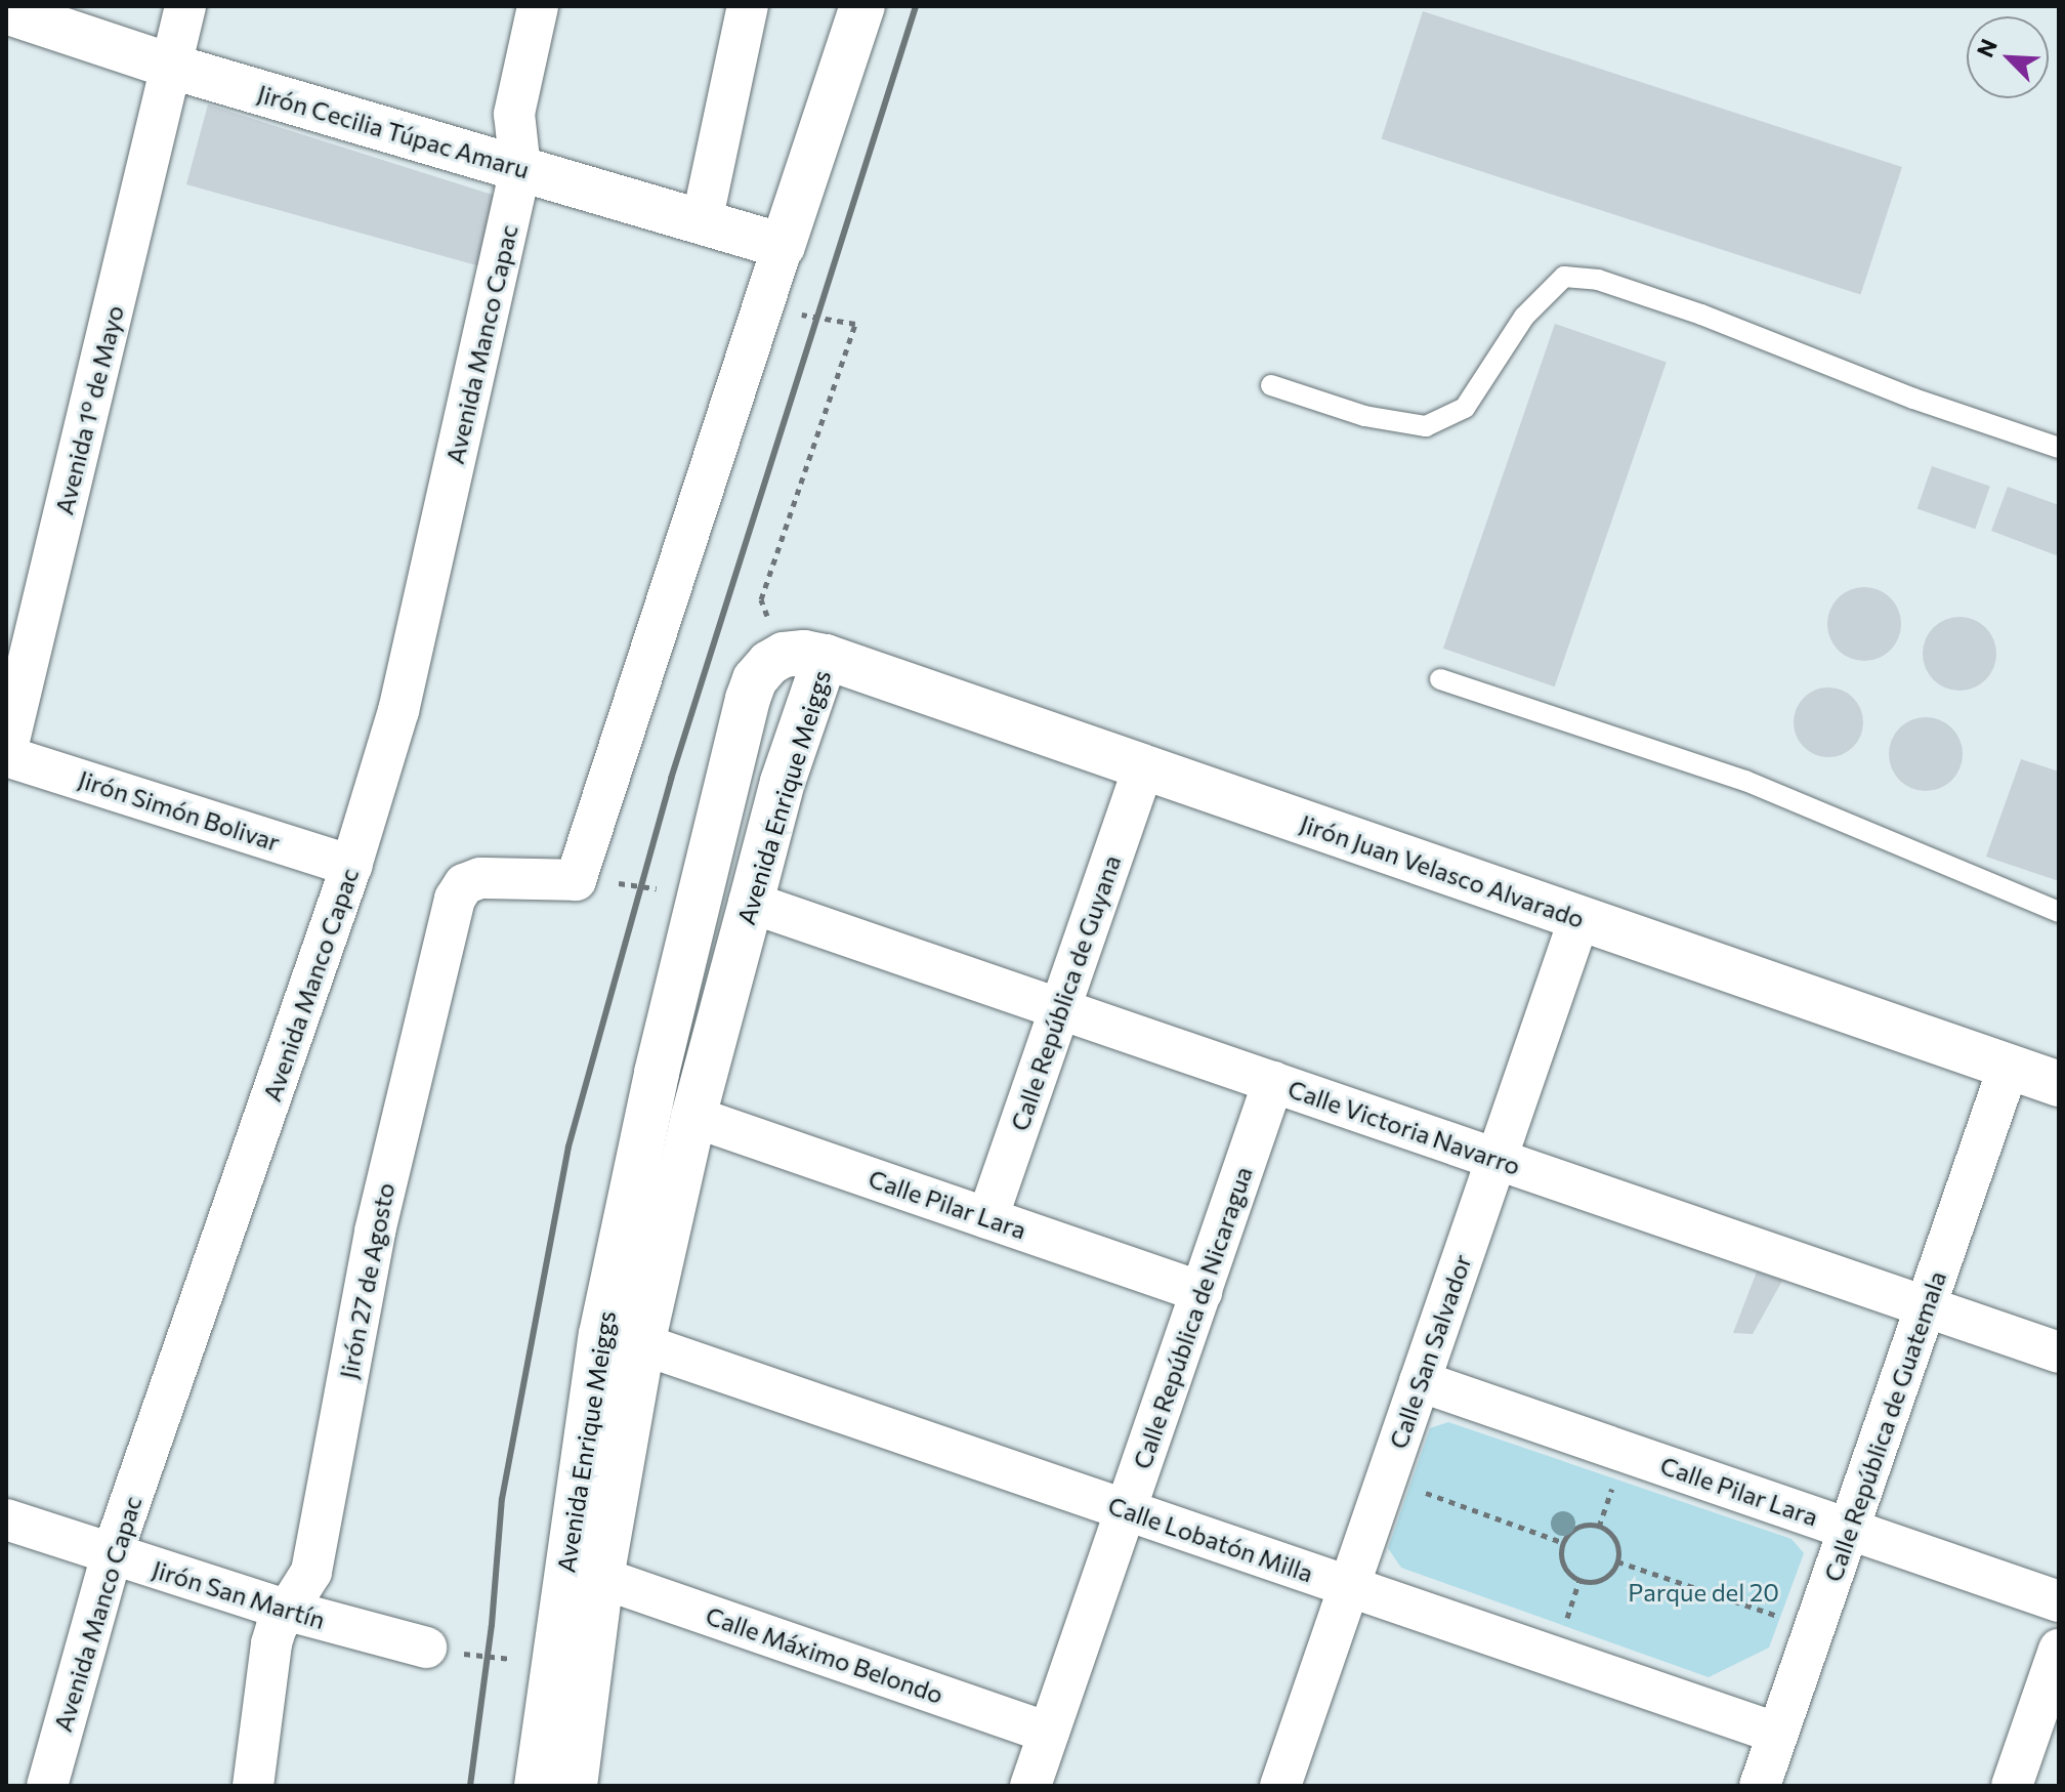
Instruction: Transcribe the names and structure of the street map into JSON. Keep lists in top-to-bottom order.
{
  "streets": {
    "street": [
      "Jirón Cecilia Túpac Amaru",
      "Avenida Manco Capac",
      "Avenida 1º de Mayo",
      "Avenida Enrique Meiggs",
      "Jirón Simón Bolivar",
      "Jirón Juan Velasco Alvarado",
      "Calle República de Guyana",
      "Calle Victoria Navarro",
      "Calle Pilar Lara",
      "Jirón 27 de Agosto",
      "Calle República de Nicaragua",
      "Calle San Salvador",
      "Calle República de Guatemala",
      "Calle Lobatón Milla",
      "Jirón San Martín",
      "Calle Máximo Belondo"
    ]
  },
  "crossings": [
    ["Jirón Cecilia Túpac Amaru", "Avenida Manco Capac"],
    ["Jirón Cecilia Túpac Amaru", "Avenida 1º de Mayo"],
    ["Avenida Manco Capac", "Jirón Simón Bolivar"],
    ["Avenida Manco Capac", "Jirón San Martín"],
    ["Avenida 1º de Mayo", "Jirón Simón Bolivar"],
    ["Avenida Enrique Meiggs", "Jirón Juan Velasco Alvarado"],
    ["Avenida Enrique Meiggs", "Calle Victoria Navarro"],
    ["Avenida Enrique Meiggs", "Calle Pilar Lara"],
    ["Avenida Enrique Meiggs", "Calle Lobatón Milla"],
    ["Avenida Enrique Meiggs", "Calle Máximo Belondo"],
    ["Jirón Juan Velasco Alvarado", "Calle República de Guyana"],
    ["Jirón Juan Velasco Alvarado", "Calle San Salvador"],
    ["Jirón Juan Velasco Alvarado", "Calle República de Guatemala"],
    ["Calle República de Guyana", "Calle Victoria Navarro"],
    ["Calle República de Guyana", "Calle Pilar Lara"],
    ["Calle Victoria Navarro", "Calle República de Nicaragua"],
    ["Calle Victoria Navarro", "Calle San Salvador"],
    ["Calle Victoria Navarro", "Calle República de Guatemala"],
    ["Calle Pilar Lara", "Calle República de Nicaragua"],
    ["Calle Pilar Lara", "Calle San Salvador"],
    ["Calle Pilar Lara", "Calle República de Guatemala"],
    ["Jirón 27 de Agosto", "Jirón San Martín"],
    ["Calle República de Nicaragua", "Calle Lobatón Milla"],
    ["Calle República de Nicaragua", "Calle Máximo Belondo"],
    ["Calle San Salvador", "Calle Lobatón Milla"],
    ["Calle República de Guatemala", "Calle Lobatón Milla"]
  ],
  "parks": ["Parque del 20"],
  "north": "top left"
}
